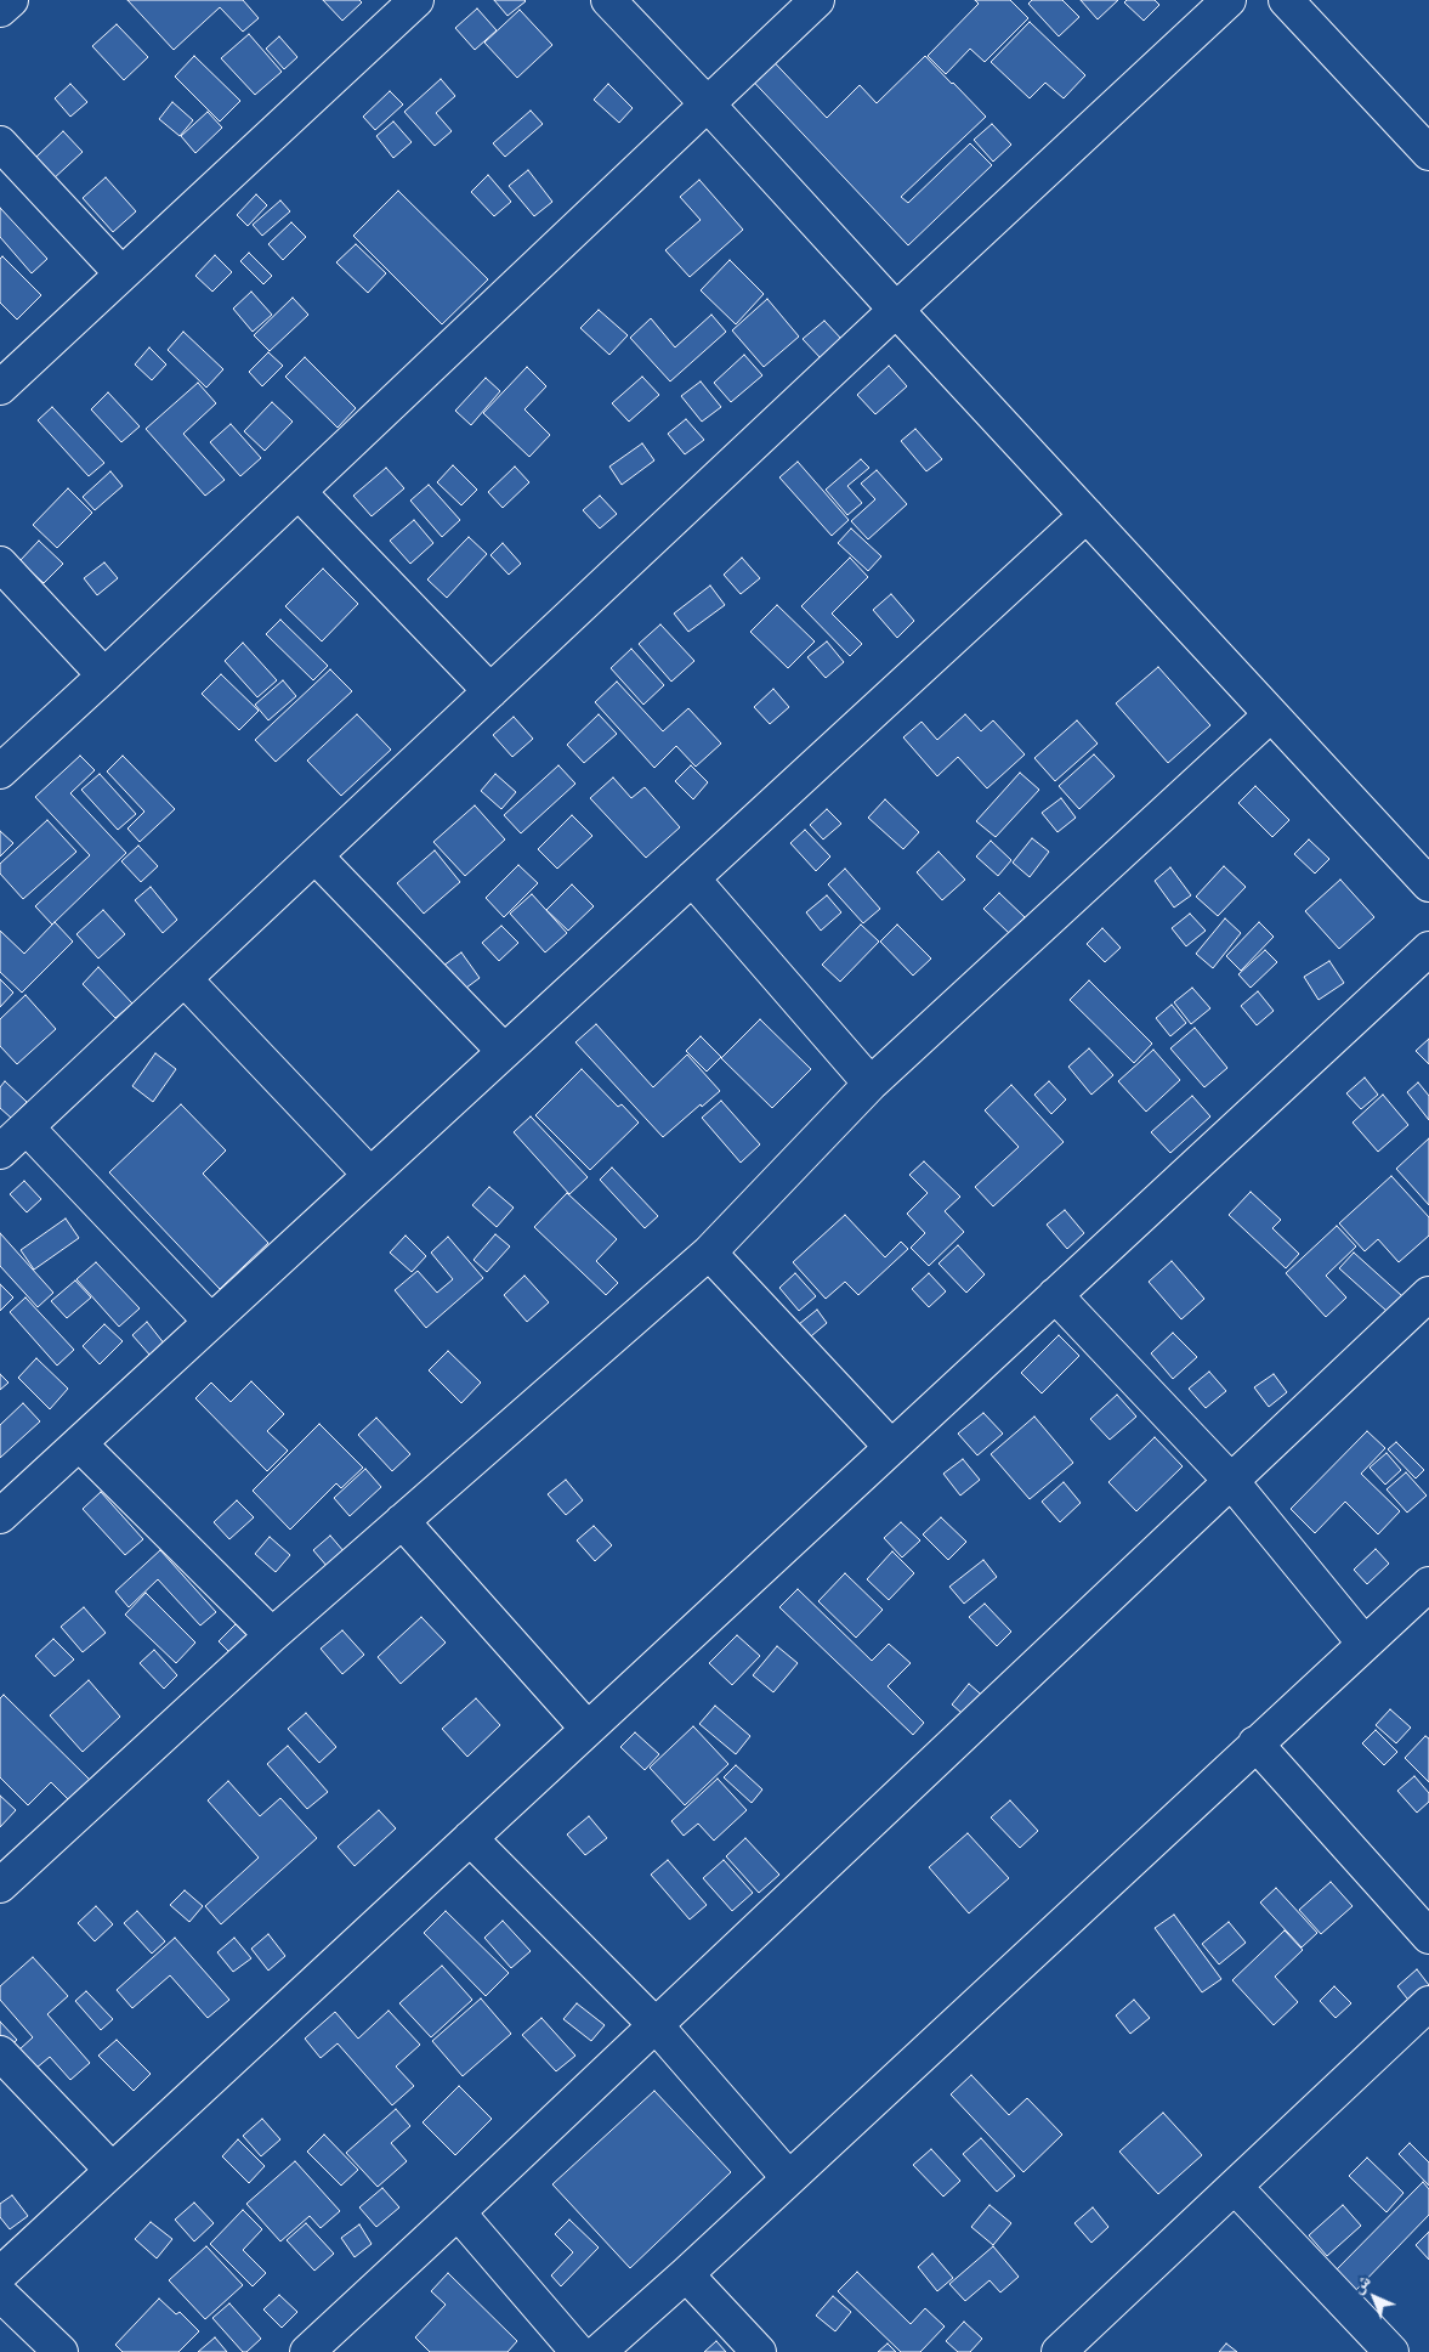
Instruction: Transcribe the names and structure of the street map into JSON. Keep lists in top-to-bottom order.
{
  "north": "top left"
}
